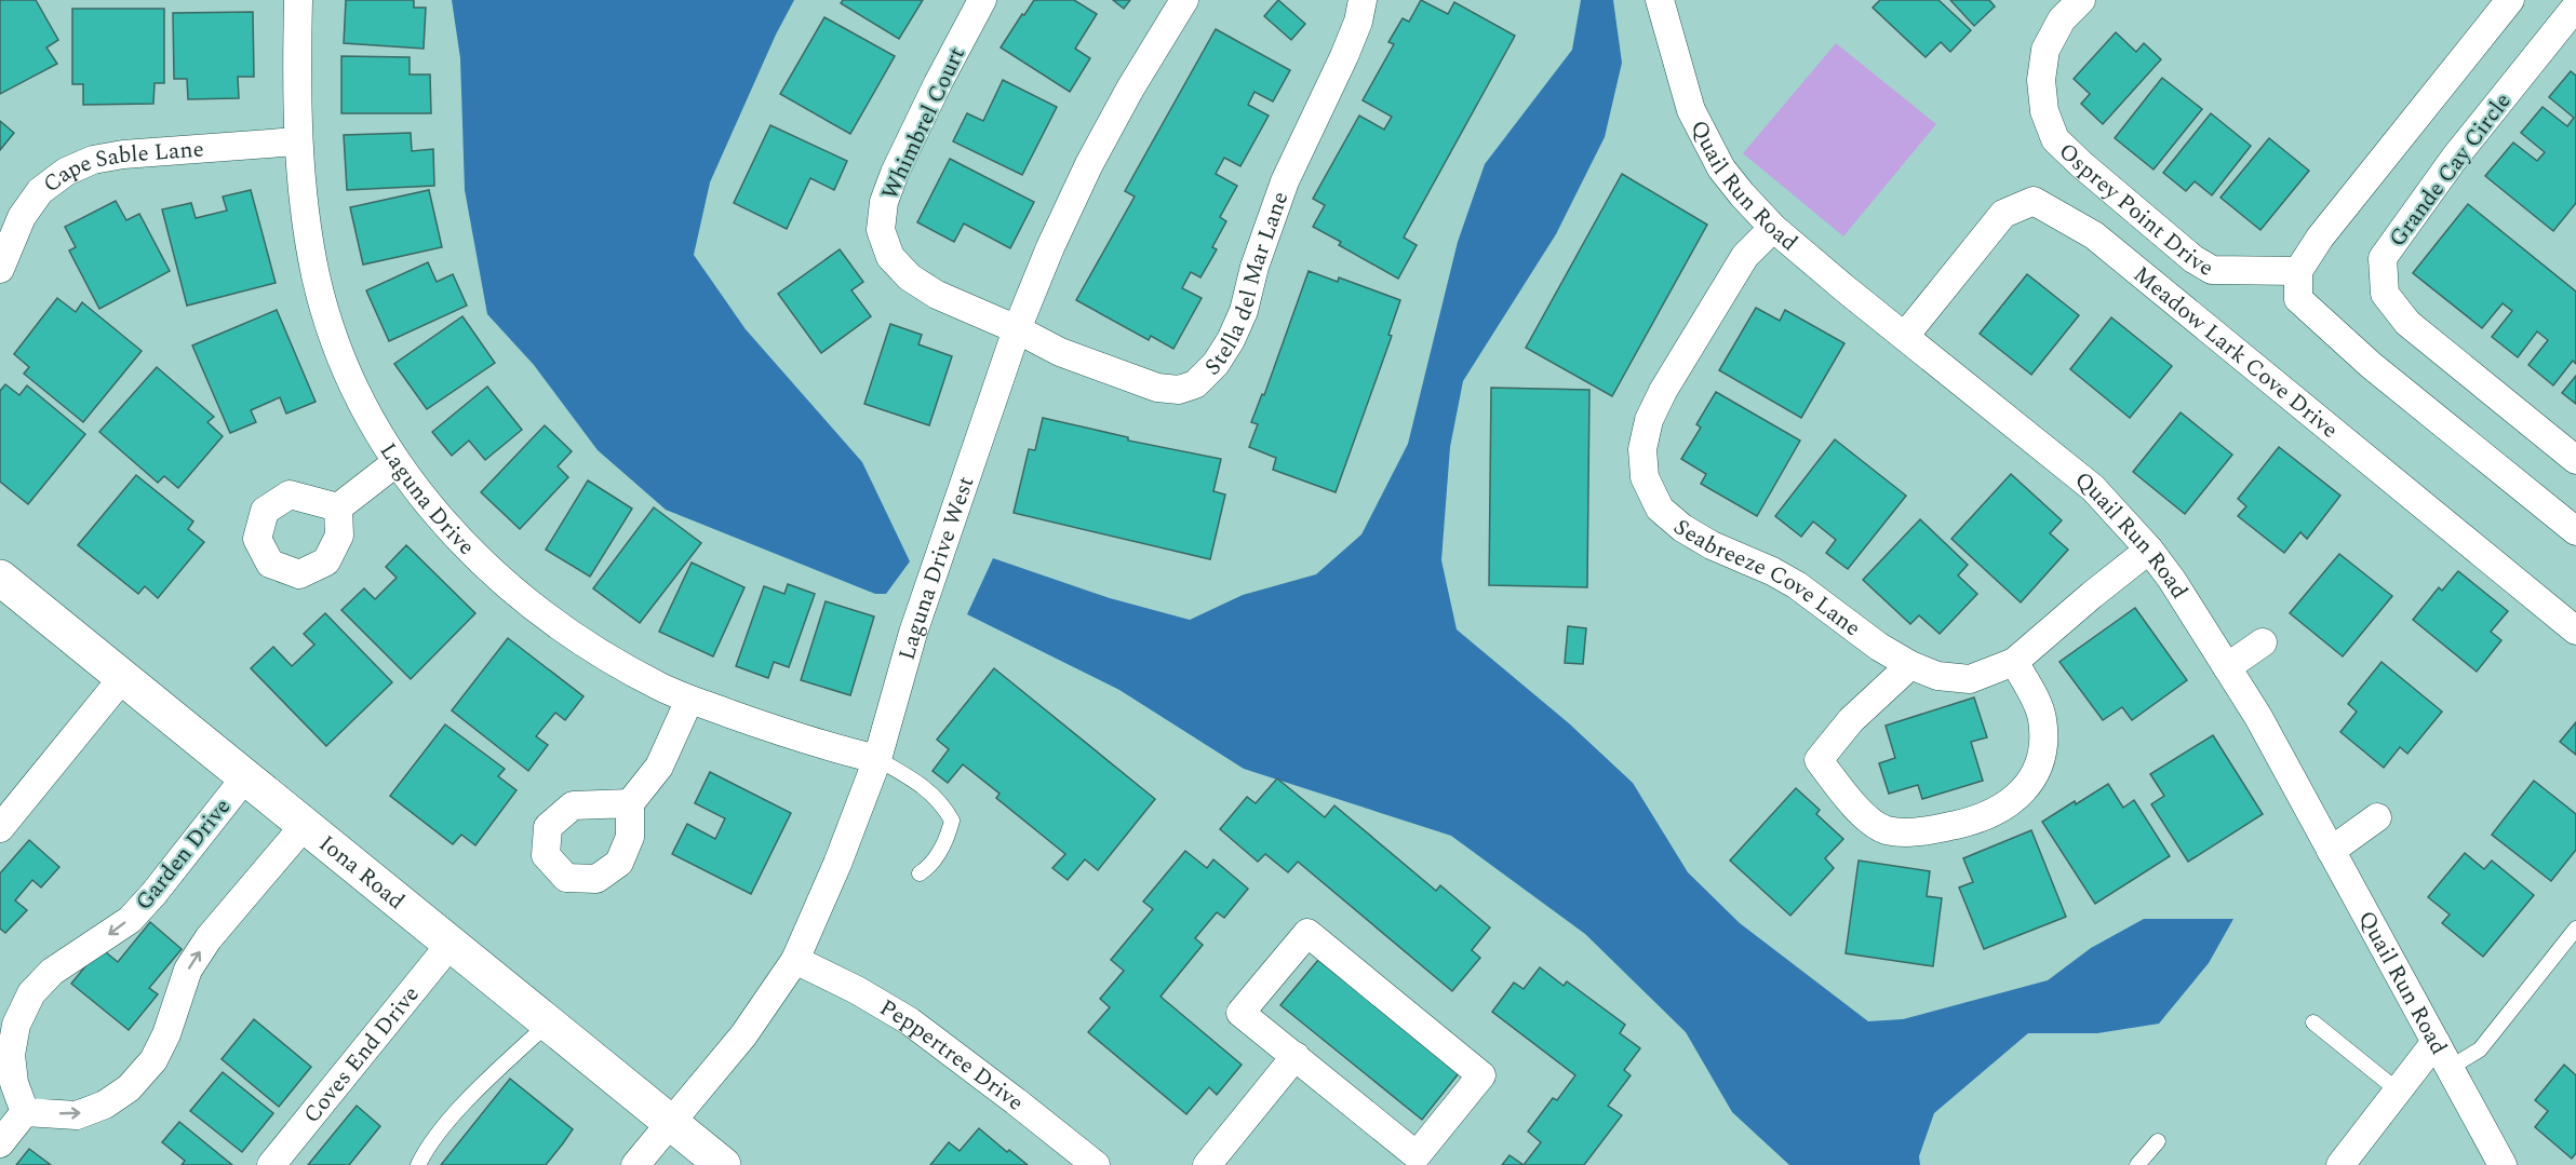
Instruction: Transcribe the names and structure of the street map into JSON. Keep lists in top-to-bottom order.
{
  "streets": {
    "street": [
      "Whimbrel Court",
      "Grande Cay Circle",
      "Cape Sable Lane",
      "Quail Run Road",
      "Osprey Point Drive",
      "Stella del Mar Lane",
      "Meadow Lark Cove Drive",
      "Laguna Drive",
      "Laguna Drive West",
      "Seabreeze Cove Lane",
      "Garden Drive",
      "Iona Road",
      "Coves End Drive",
      "Peppertree Drive"
    ]
  },
  "crossings": [
    ["Whimbrel Court", "Stella del Mar Lane"],
    ["Whimbrel Court", "Laguna Drive West"],
    ["Cape Sable Lane", "Laguna Drive"],
    ["Quail Run Road", "Meadow Lark Cove Drive"],
    ["Quail Run Road", "Seabreeze Cove Lane"],
    ["Stella del Mar Lane", "Laguna Drive West"],
    ["Laguna Drive", "Laguna Drive West"],
    ["Laguna Drive West", "Iona Road"],
    ["Laguna Drive West", "Peppertree Drive"],
    ["Garden Drive", "Iona Road"],
    ["Iona Road", "Coves End Drive"]
  ]
}
